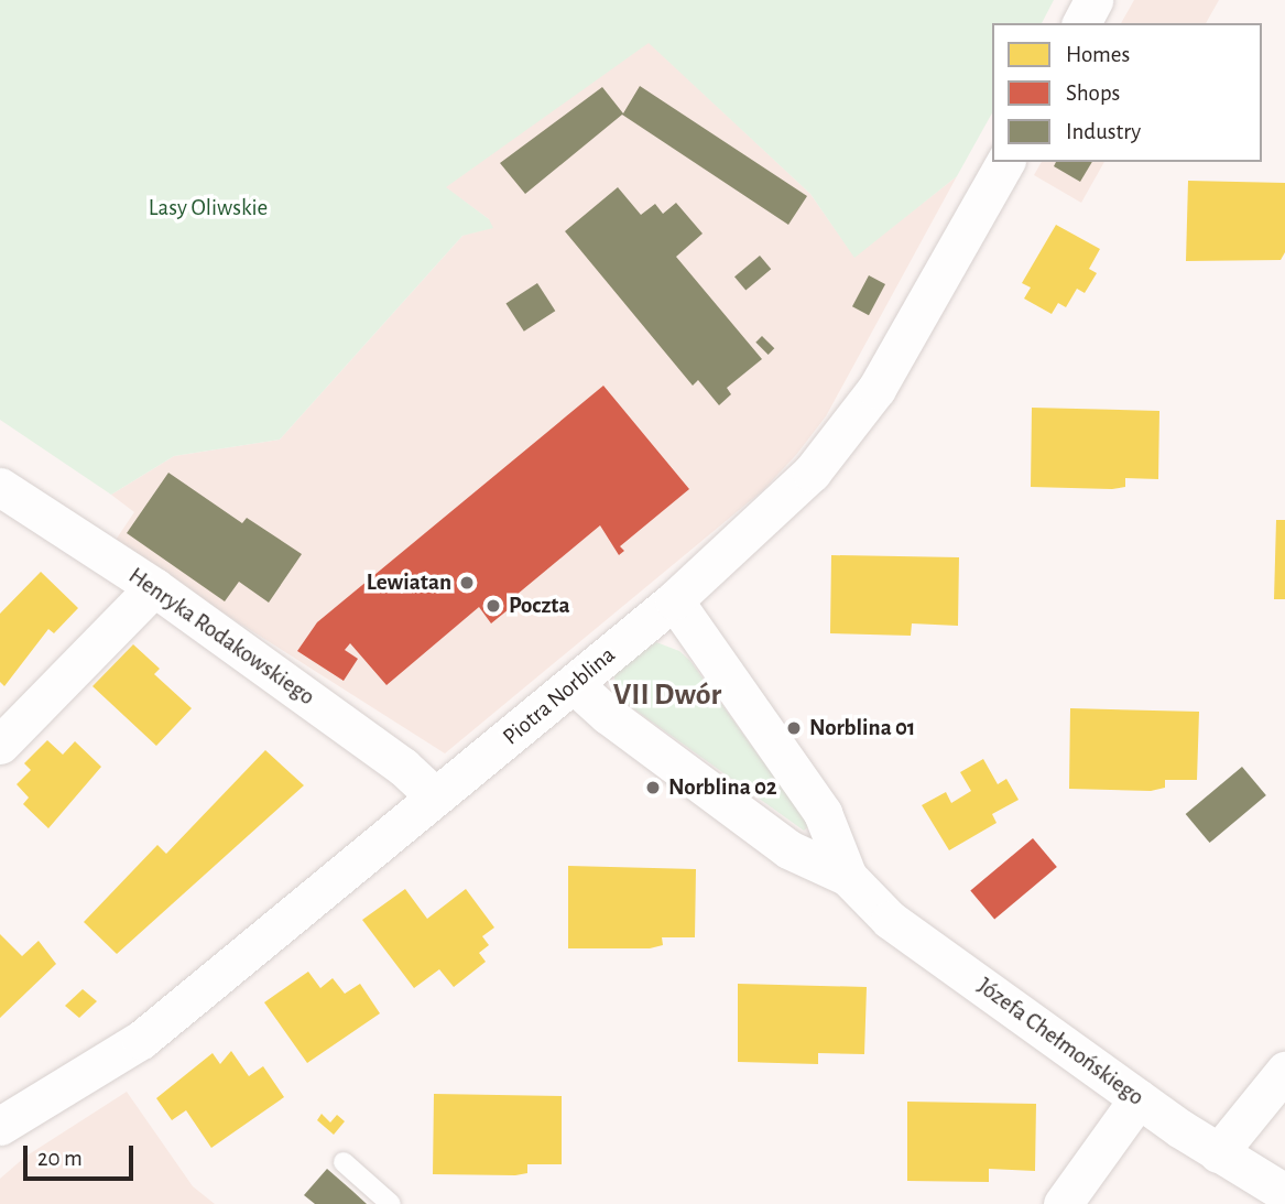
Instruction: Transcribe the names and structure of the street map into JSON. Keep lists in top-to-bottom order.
{
  "streets": {
    "street": ["Henryka Rodakowskiego", "Piotra Norblina", "Józefa Chełmońskiego"]
  },
  "crossings": [
    ["Henryka Rodakowskiego", "Piotra Norblina"],
    ["Piotra Norblina", "Józefa Chełmońskiego"]
  ],
  "districts": ["VII Dwór"],
  "parks": ["Lasy Oliwskie"],
  "places": [
    "Lewiatan",
    "Poczta",
    "Norblina 01",
    "Norblina 02"
  ],
  "legend": ["Homes", "Shops", "Industry"],
  "scale_bar": "20 m"
}
